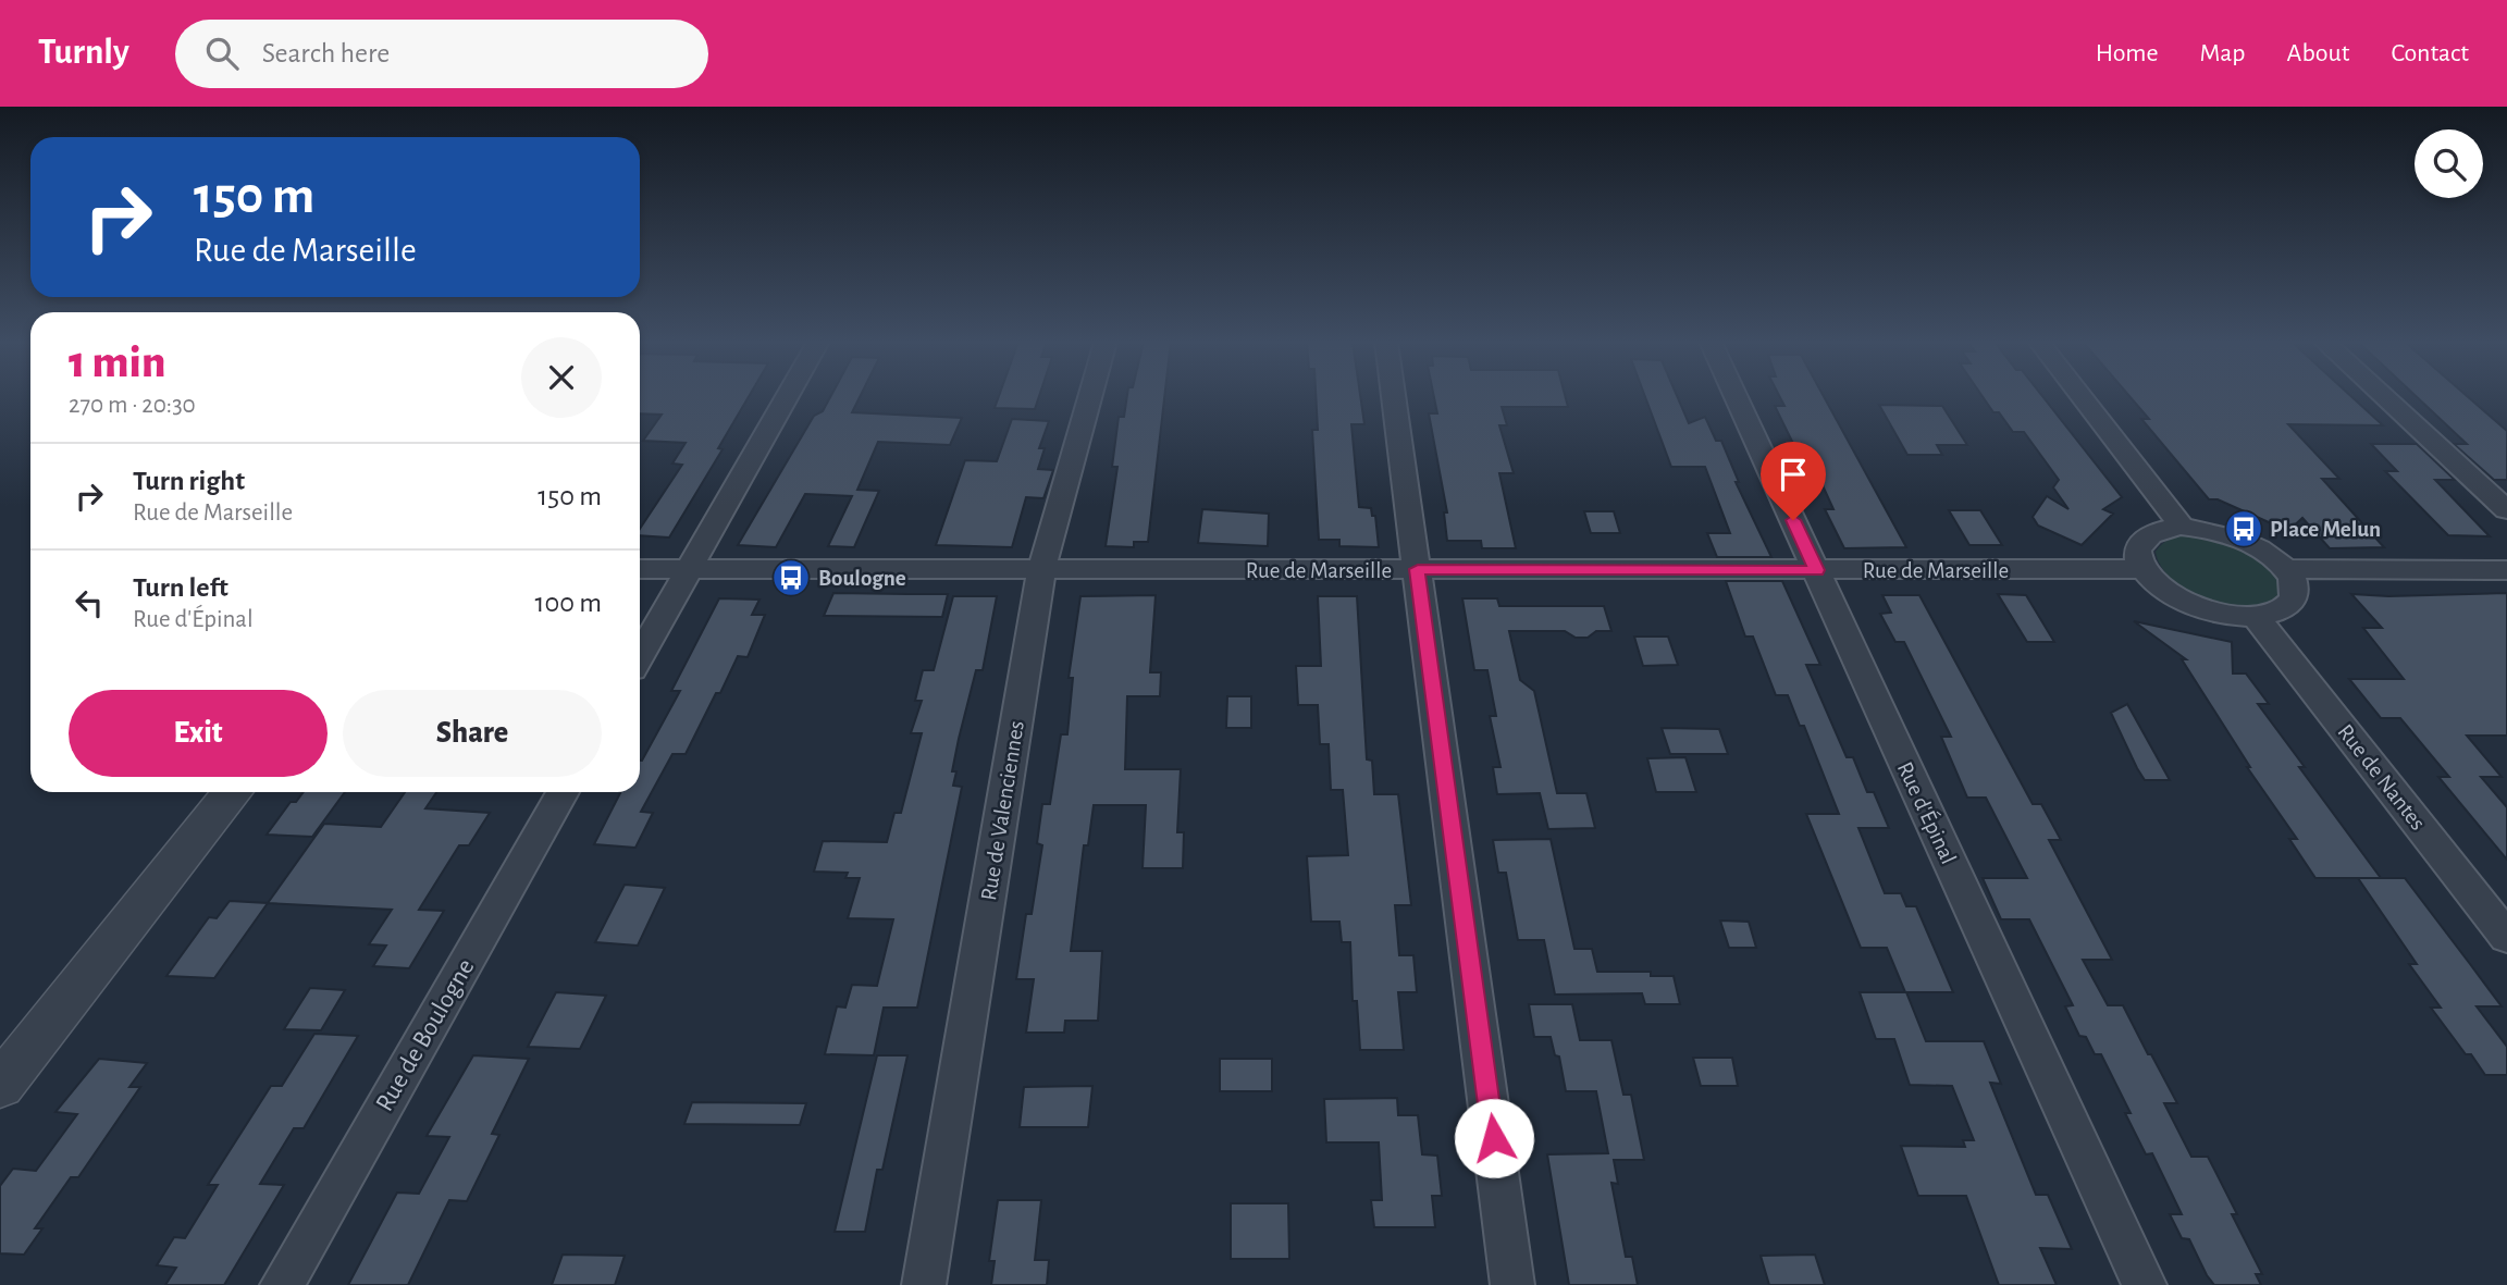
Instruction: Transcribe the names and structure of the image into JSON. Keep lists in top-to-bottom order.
{
  "streets": {
    "street": [
      "Rue de Marseille",
      "Rue de Nantes",
      "Rue de Valenciennes",
      "Rue d'Épinal",
      "Rue de Boulogne"
    ]
  },
  "crossings": [
    ["Rue de Marseille", "Rue de Valenciennes"],
    ["Rue de Marseille", "Rue d'Épinal"]
  ],
  "places": {
    "bus stop": ["Place Melun", "Boulogne"]
  },
  "page": {
    "header": "Turnly",
    "search": "Search here",
    "nav": [
      "Home",
      "Map",
      "About",
      "Contact"
    ],
    "turn": ["150 m", "Rue de Marseille"],
    "heading": ["1 min", "270 m · 20:30"],
    "list": [
      {
        "name": "Turn right",
        "note": "Rue de Marseille",
        "value": "150 m"
      },
      {
        "name": "Turn left",
        "note": "Rue d'Épinal",
        "value": "100 m"
      }
    ],
    "buttons": ["Exit", "Share"]
  }
}
